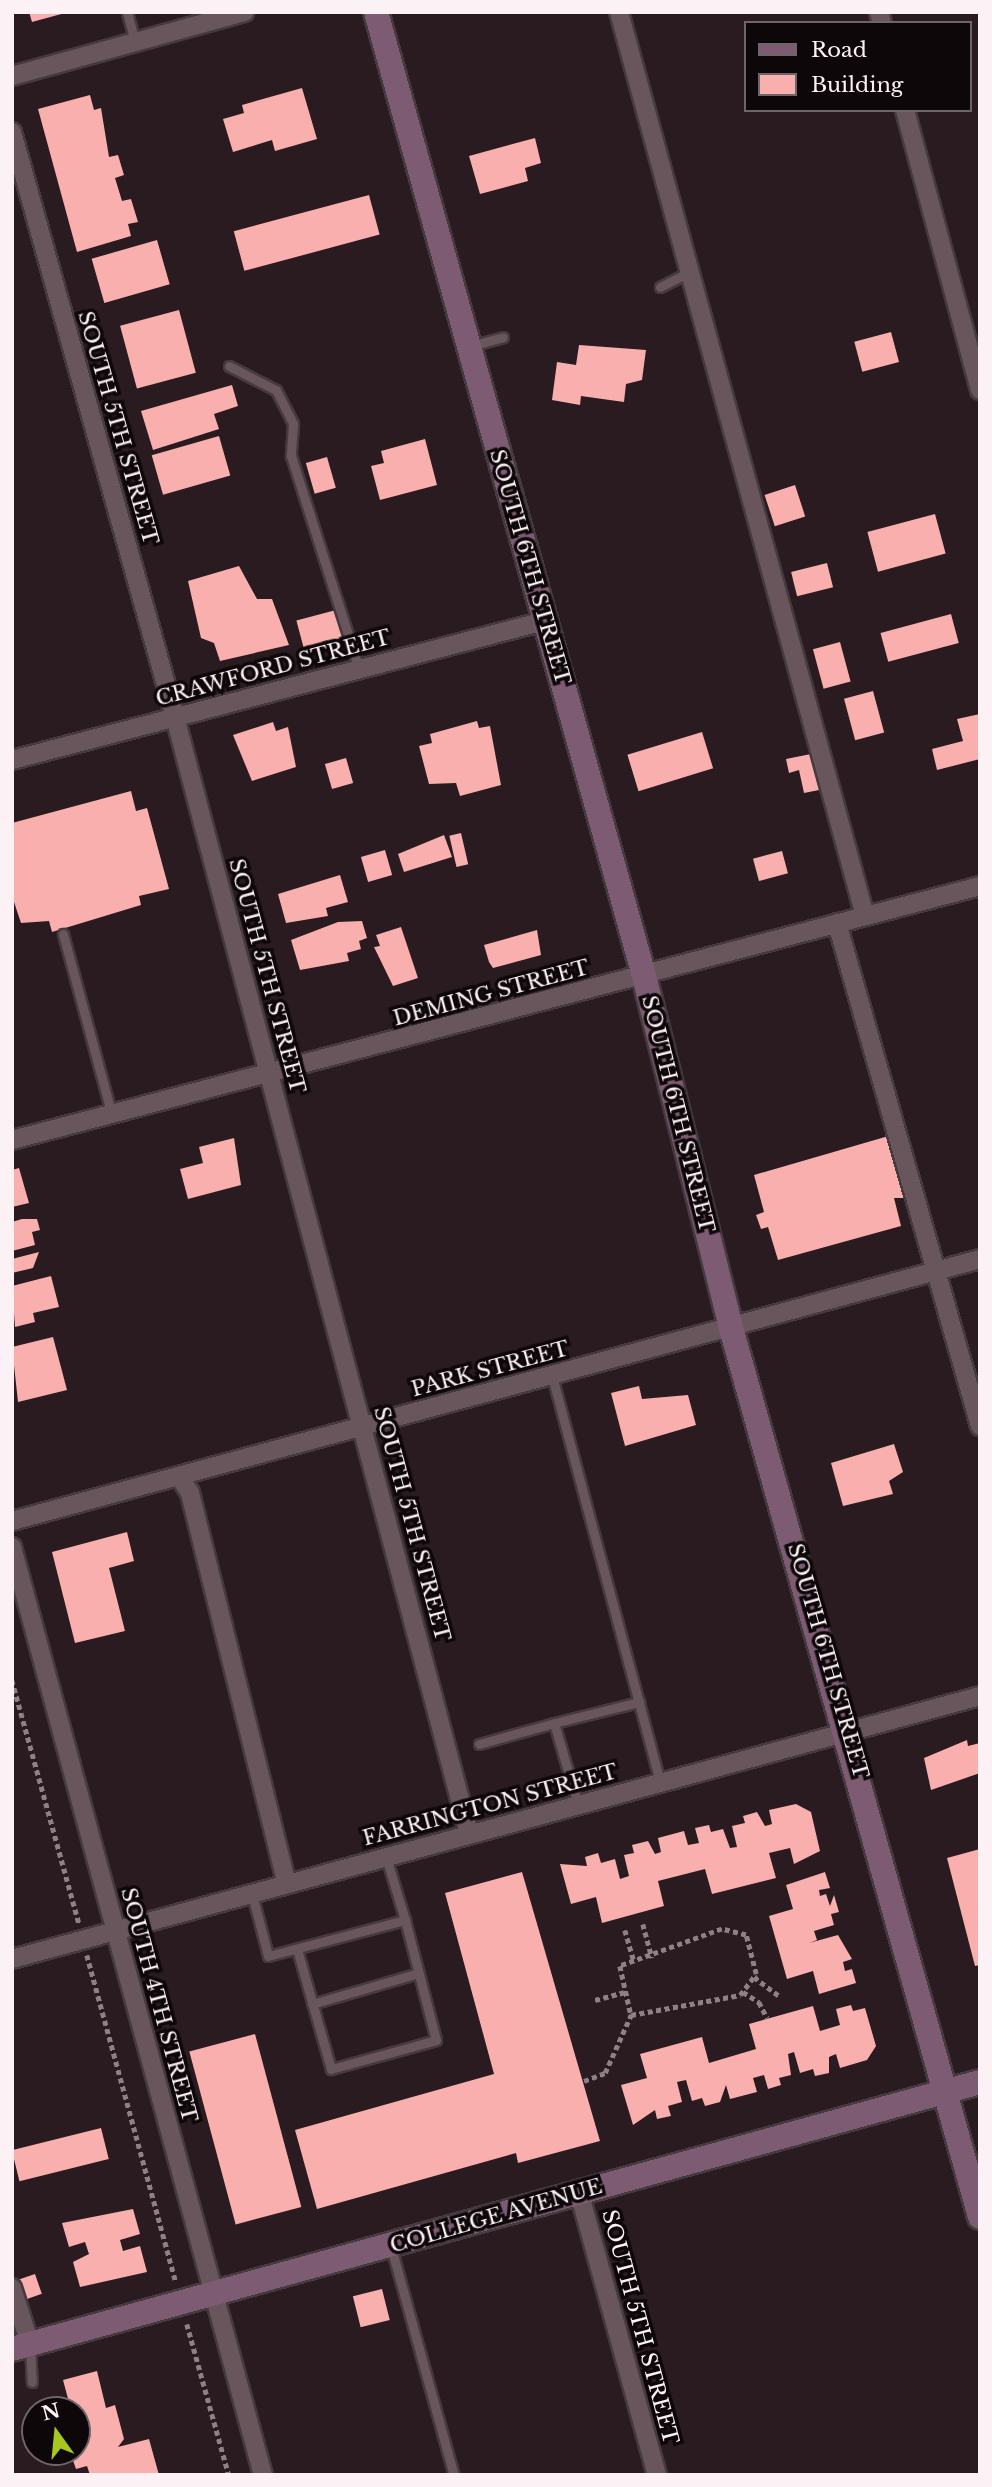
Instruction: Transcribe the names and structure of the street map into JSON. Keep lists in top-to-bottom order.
{
  "streets": {
    "street": [
      "SOUTH 5TH STREET",
      "SOUTH 6TH STREET",
      "CRAWFORD STREET",
      "DEMING STREET",
      "PARK STREET",
      "FARRINGTON STREET",
      "SOUTH 4TH STREET",
      "COLLEGE AVENUE"
    ]
  },
  "crossings": [
    ["SOUTH 5TH STREET", "CRAWFORD STREET"],
    ["SOUTH 5TH STREET", "DEMING STREET"],
    ["SOUTH 5TH STREET", "PARK STREET"],
    ["SOUTH 5TH STREET", "FARRINGTON STREET"],
    ["SOUTH 5TH STREET", "COLLEGE AVENUE"],
    ["SOUTH 6TH STREET", "CRAWFORD STREET"],
    ["SOUTH 6TH STREET", "DEMING STREET"],
    ["SOUTH 6TH STREET", "PARK STREET"],
    ["SOUTH 6TH STREET", "FARRINGTON STREET"],
    ["SOUTH 6TH STREET", "COLLEGE AVENUE"],
    ["FARRINGTON STREET", "SOUTH 4TH STREET"],
    ["SOUTH 4TH STREET", "COLLEGE AVENUE"]
  ],
  "legend": ["Road", "Building"],
  "north": "top"
}
